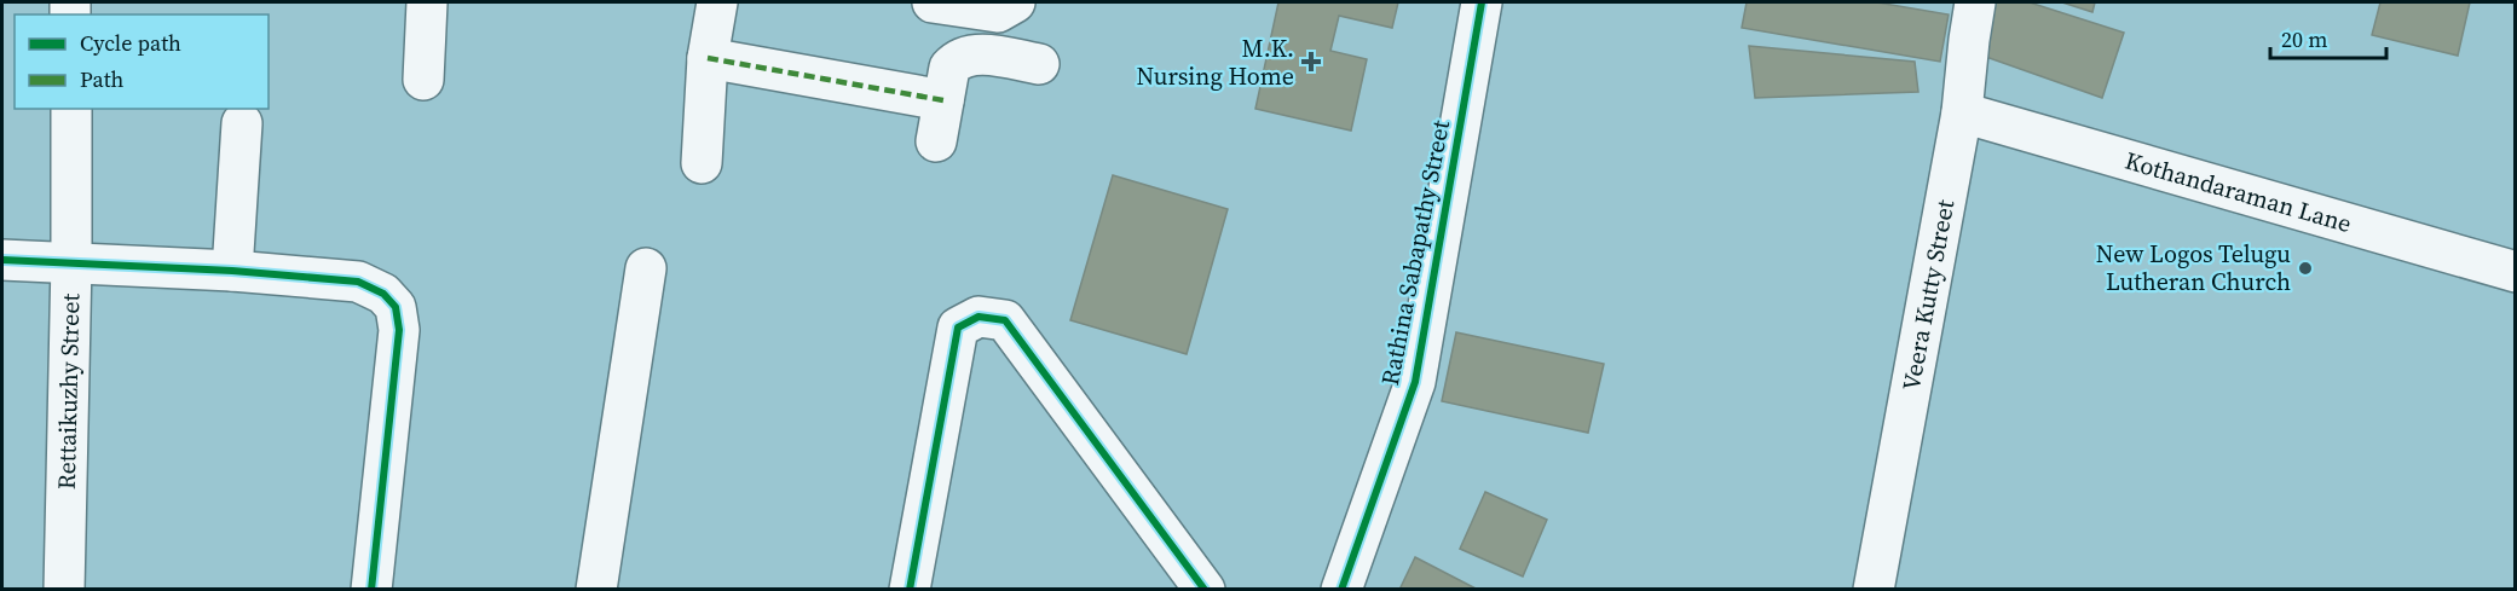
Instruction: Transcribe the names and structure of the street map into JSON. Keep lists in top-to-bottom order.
{
  "streets": {
    "street": [
      "Kothandaraman Lane",
      "Rathina Sabapathy Street",
      "Veera Kutty Street",
      "Rettaikuzhy Street"
    ]
  },
  "crossings": [
    ["Kothandaraman Lane", "Veera Kutty Street"]
  ],
  "places": {
    "health": ["M.K. Nursing Home"],
    "other": ["New Logos Telugu Lutheran Church"]
  },
  "legend": ["Cycle path", "Path"],
  "scale_bar": "20 m"
}
